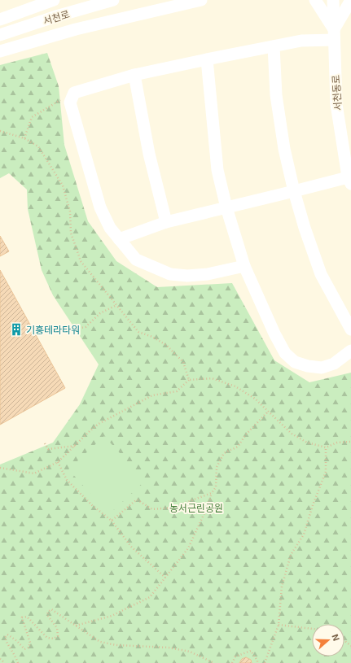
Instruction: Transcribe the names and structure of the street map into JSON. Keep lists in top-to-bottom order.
{
  "streets": {
    "street": ["서천로", "서천동로"]
  },
  "parks": ["농서근린공원"],
  "places": {
    "building": ["기흥테라타워"]
  },
  "north": "right"
}
